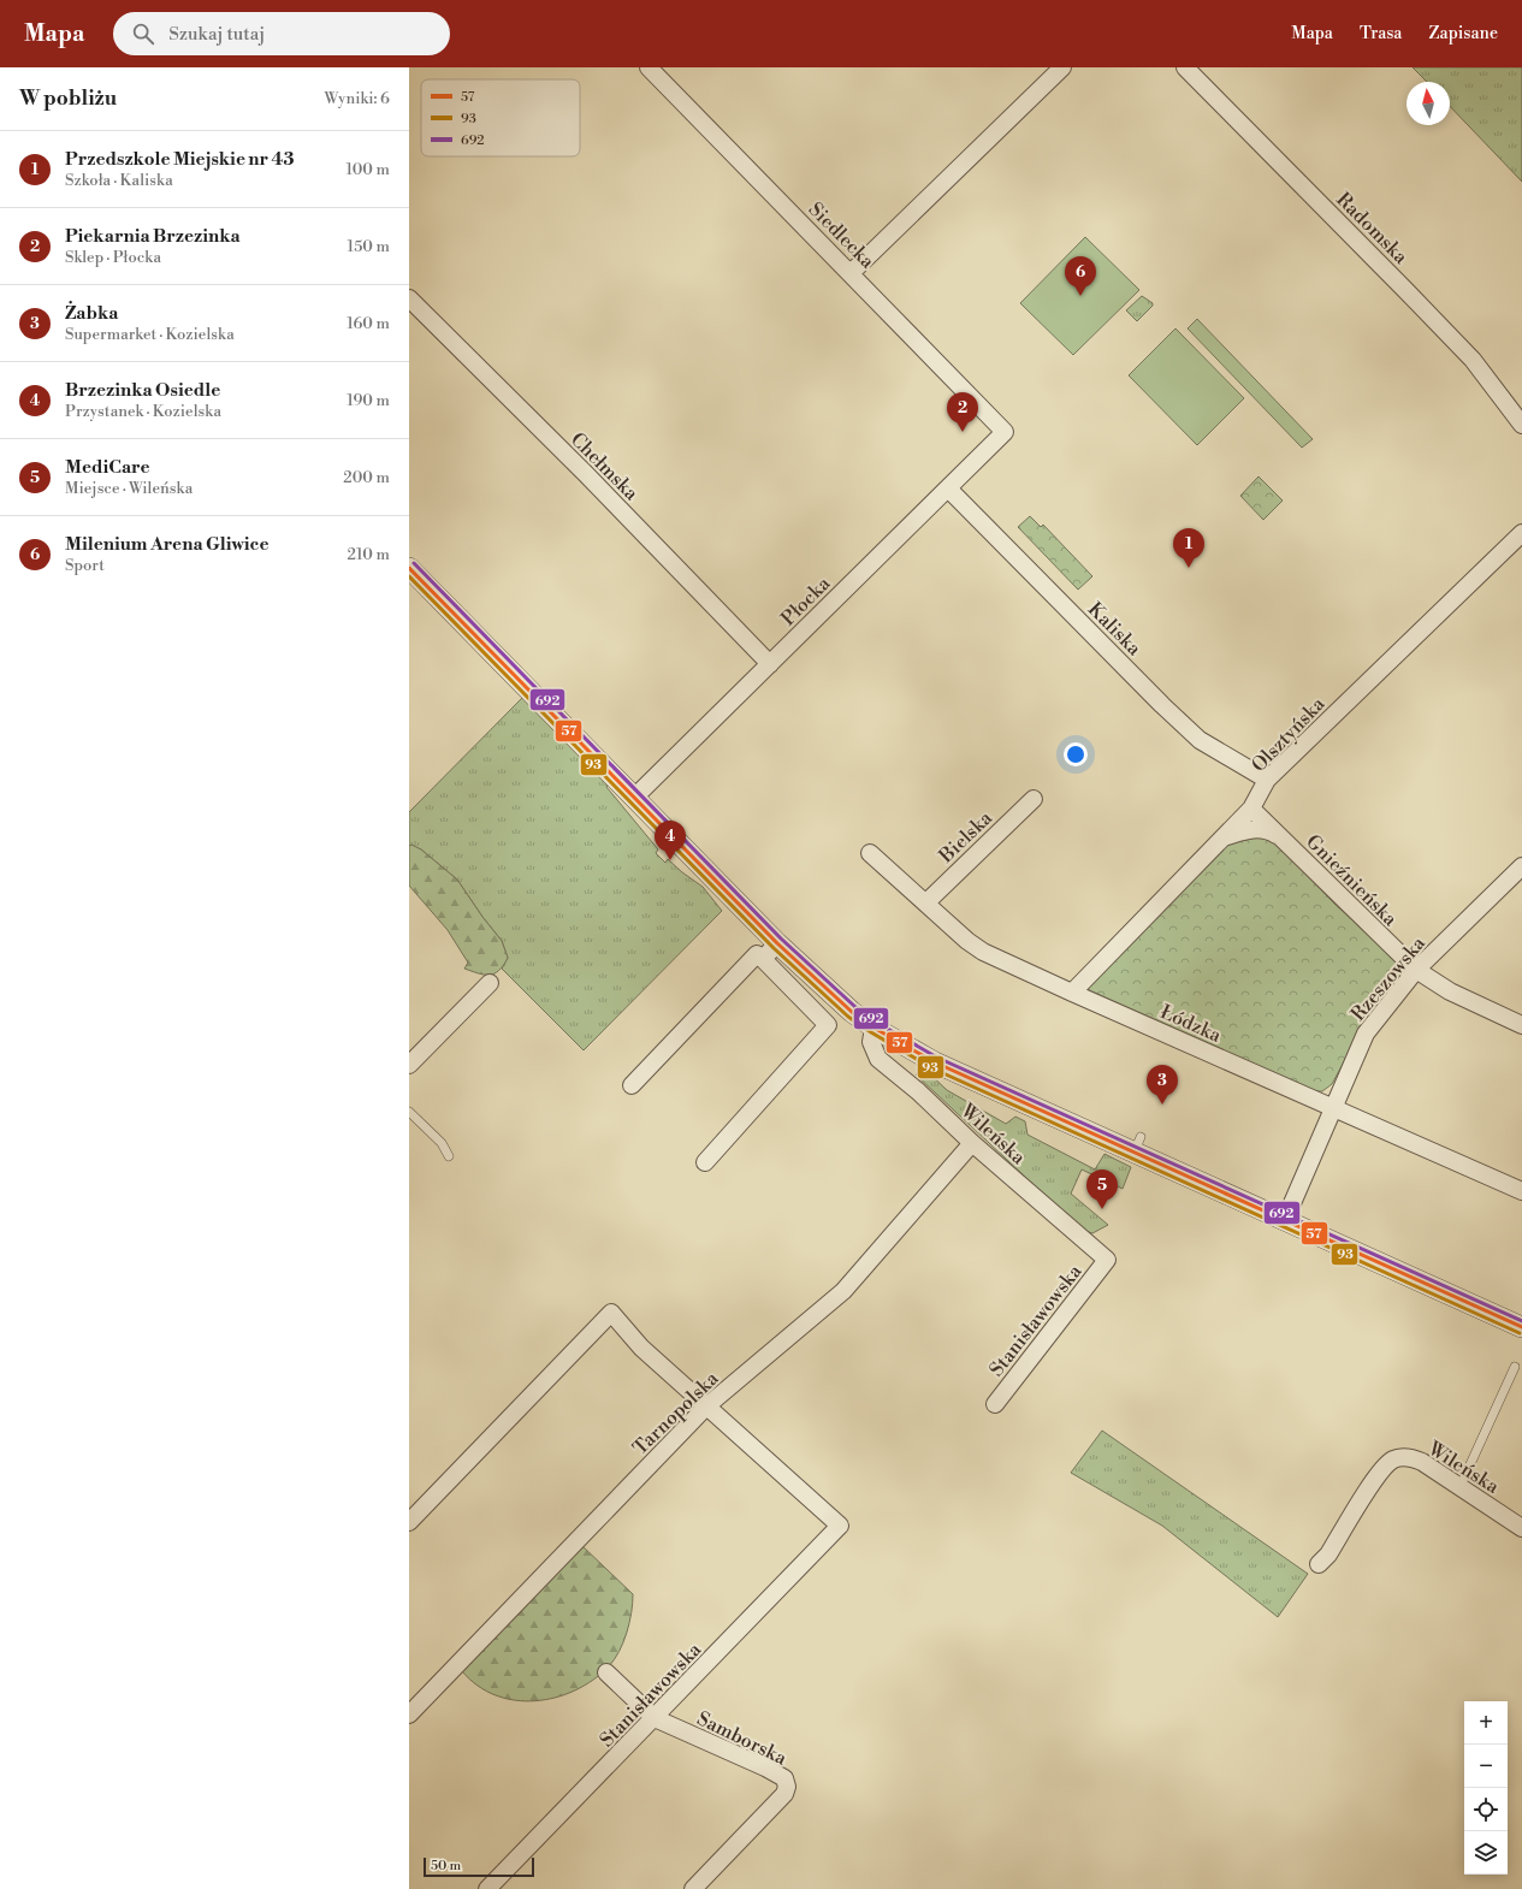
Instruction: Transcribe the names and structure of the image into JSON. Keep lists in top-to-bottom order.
{
  "streets": {
    "street": [
      "Radomska",
      "Siedlecka",
      "Chełmska",
      "Płocka",
      "Kaliska",
      "Olsztyńska",
      "Bielska",
      "Gnieźnieńska",
      "Rzeszowska",
      "Łódzka",
      "Wileńska",
      "Stanisławowska",
      "Tarnopolska",
      "Samborska"
    ]
  },
  "crossings": [
    ["Siedlecka", "Płocka"],
    ["Chełmska", "Płocka"],
    ["Płocka", "Kaliska"],
    ["Kaliska", "Olsztyńska"],
    ["Olsztyńska", "Gnieźnieńska"],
    ["Olsztyńska", "Łódzka"],
    ["Bielska", "Łódzka"],
    ["Gnieźnieńska", "Rzeszowska"],
    ["Rzeszowska", "Łódzka"],
    ["Wileńska", "Stanisławowska"],
    ["Wileńska", "Tarnopolska"],
    ["Stanisławowska", "Tarnopolska"],
    ["Stanisławowska", "Samborska"]
  ],
  "lines": ["transit line 692", "transit line 57", "transit line 93"],
  "legend": ["57", "93", "692"],
  "scale_bar": "50 m",
  "north": "top",
  "page": {
    "header": "Mapa",
    "search": "Szukaj tutaj",
    "nav": ["Mapa", "Trasa", "Zapisane"],
    "heading": ["W pobliżu", "Wyniki: 6"],
    "list": [
      {
        "mark": "1",
        "name": "Przedszkole Miejskie nr 43",
        "note": "Szkoła · Kaliska",
        "value": "100 m"
      },
      {
        "mark": "2",
        "name": "Piekarnia Brzezinka",
        "note": "Sklep · Płocka",
        "value": "150 m"
      },
      {
        "mark": "3",
        "name": "Żabka",
        "note": "Supermarket · Kozielska",
        "value": "160 m"
      },
      {
        "mark": "4",
        "name": "Brzezinka Osiedle",
        "note": "Przystanek · Kozielska",
        "value": "190 m"
      },
      {
        "mark": "5",
        "name": "MediCare",
        "note": "Miejsce · Wileńska",
        "value": "200 m"
      },
      {
        "mark": "6",
        "name": "Milenium Arena Gliwice",
        "note": "Sport",
        "value": "210 m"
      }
    ],
    "pins": [
      "6",
      "2",
      "1",
      "4",
      "3",
      "5"
    ],
    "map_buttons": ["+", "−"],
    "scale": "50 m"
  }
}
